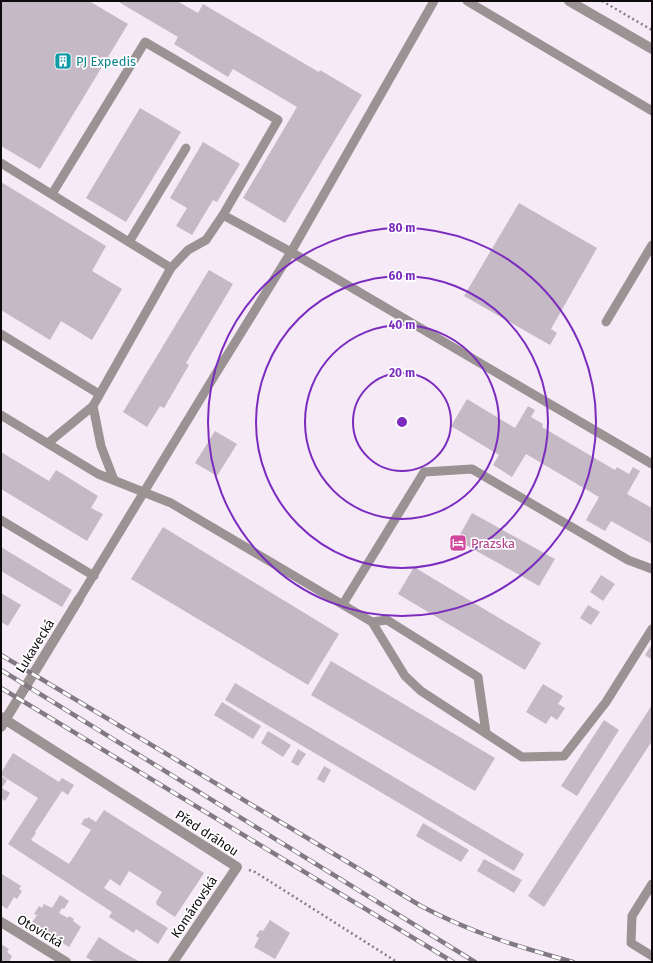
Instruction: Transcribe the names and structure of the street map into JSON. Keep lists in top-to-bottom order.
{
  "streets": {
    "street": [
      "Lukavecká",
      "Před dráhou",
      "Komárovská",
      "Otovická"
    ]
  },
  "crossings": [
    ["Lukavecká", "Před dráhou"],
    ["Před dráhou", "Komárovská"]
  ],
  "places": {
    "building": ["PJ Expedis"],
    "hotel": ["Prazska"]
  },
  "rings": [
    "80 m",
    "60 m",
    "40 m",
    "20 m"
  ]
}
